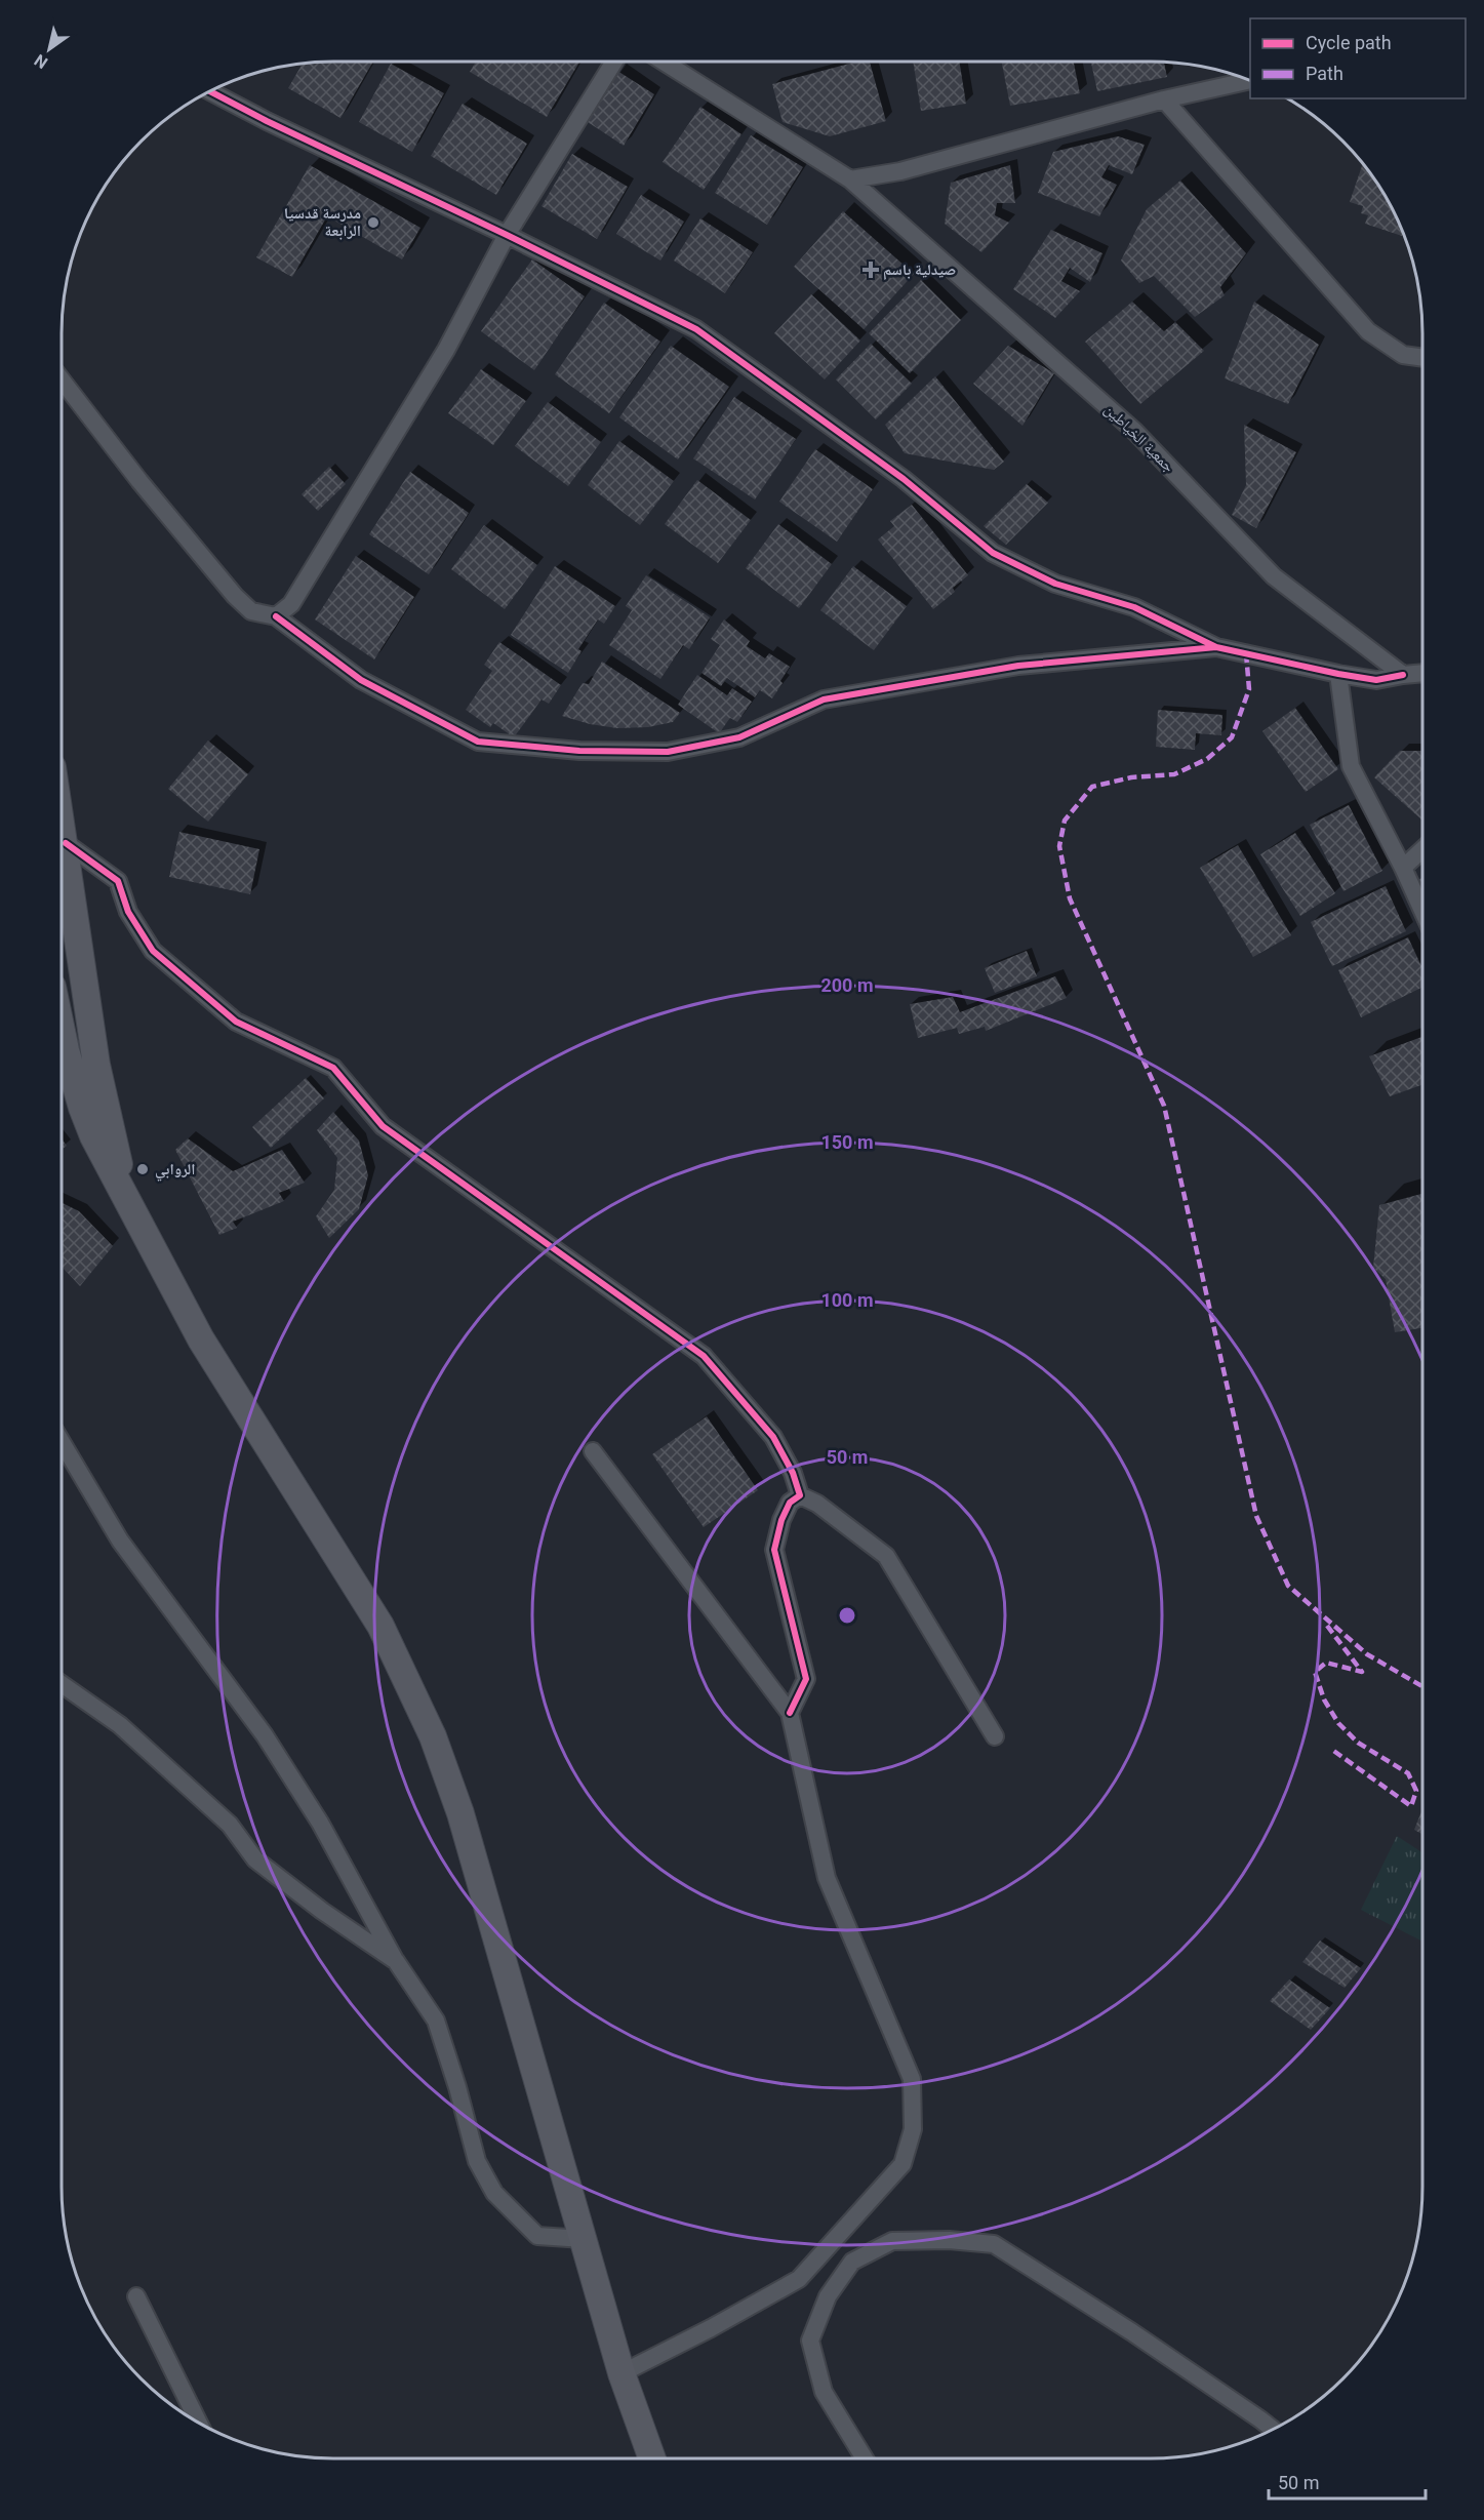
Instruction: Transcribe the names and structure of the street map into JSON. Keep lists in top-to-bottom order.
{
  "streets": {
    "street": ["جمعية الخياطين"]
  },
  "places": {
    "other": ["مدرسة قدسيا الرابعة", "الروابي"],
    "health": ["صيدلية باسم"]
  },
  "legend": ["Cycle path", "Path"],
  "scale_bar": "50 m",
  "north": "bottom left",
  "rings": [
    "200 m",
    "150 m",
    "100 m",
    "50 m"
  ]
}
